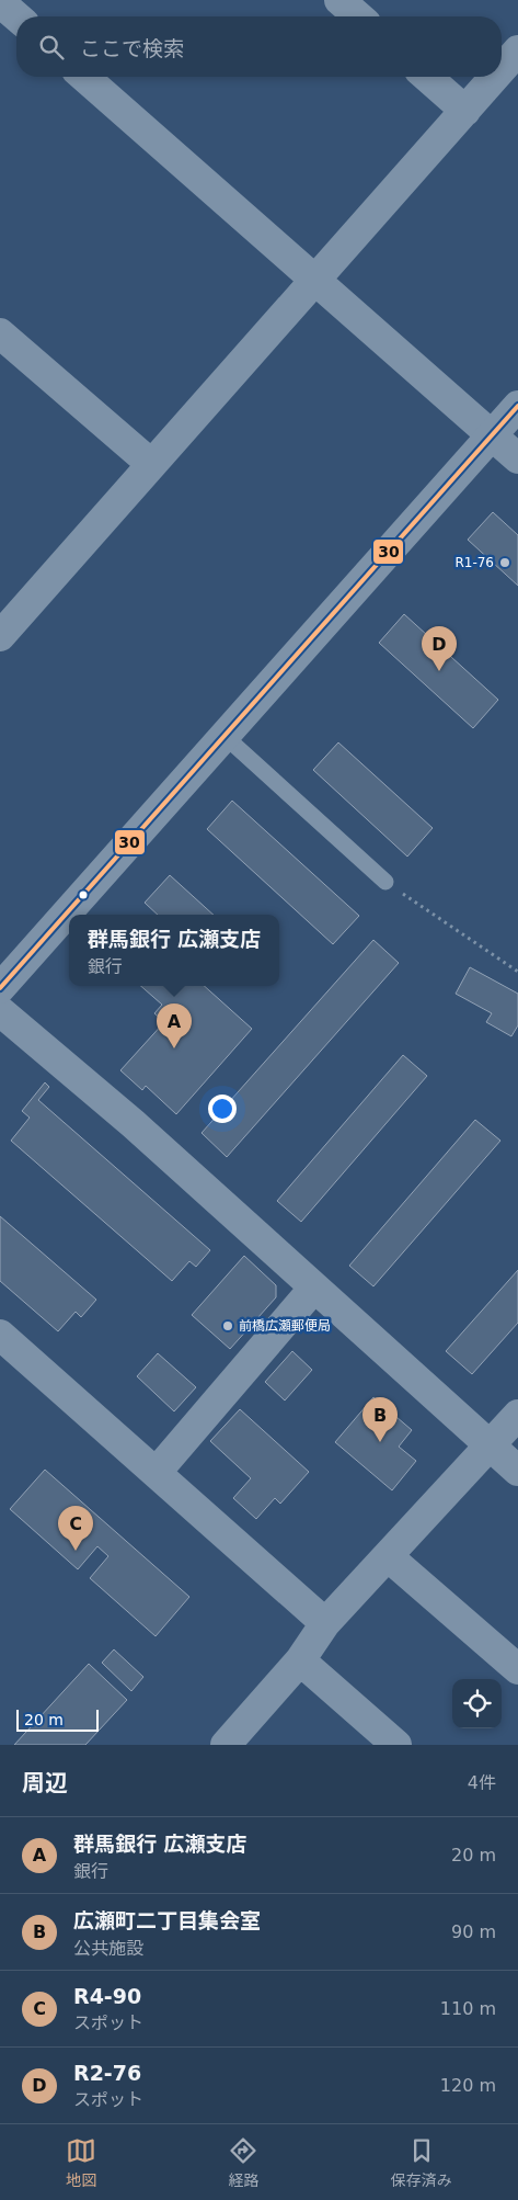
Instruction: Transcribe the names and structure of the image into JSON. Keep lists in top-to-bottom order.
{
  "places": ["R1-76", "前橋広瀬郵便局"],
  "lines": ["transit line 30"],
  "scale_bar": "20 m",
  "page": {
    "search": "ここで検索",
    "pins": [
      "D",
      "A",
      "B",
      "C"
    ],
    "popup": ["群馬銀行 広瀬支店", "銀行"],
    "scale": "20 m",
    "heading": ["周辺", "4件"],
    "list": [
      {
        "mark": "A",
        "name": "群馬銀行 広瀬支店",
        "note": "銀行",
        "value": "20 m"
      },
      {
        "mark": "B",
        "name": "広瀬町二丁目集会室",
        "note": "公共施設",
        "value": "90 m"
      },
      {
        "mark": "C",
        "name": "R4-90",
        "note": "スポット",
        "value": "110 m"
      },
      {
        "mark": "D",
        "name": "R2-76",
        "note": "スポット",
        "value": "120 m"
      }
    ],
    "nav": ["地図", "経路", "保存済み"]
  }
}
